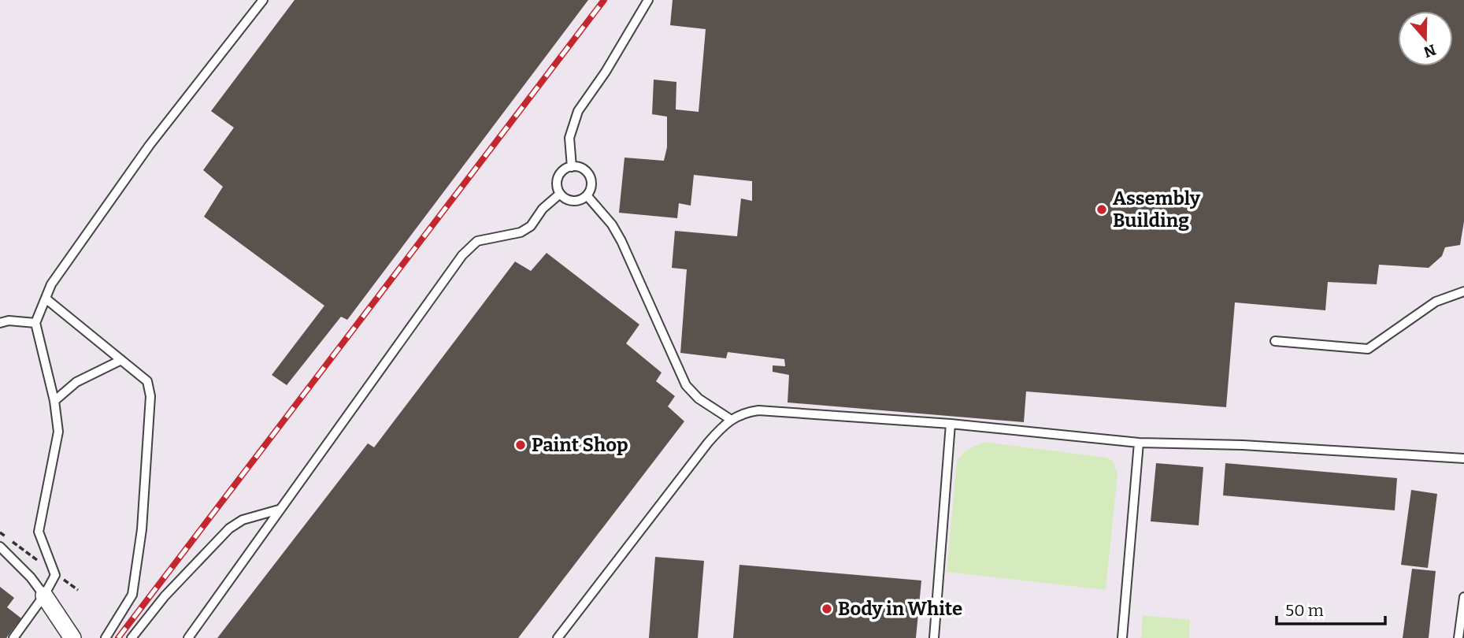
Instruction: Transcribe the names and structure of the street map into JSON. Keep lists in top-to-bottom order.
{
  "places": ["Assembly Building", "Paint Shop", "Body in White"],
  "scale_bar": "50 m",
  "north": "bottom"
}
